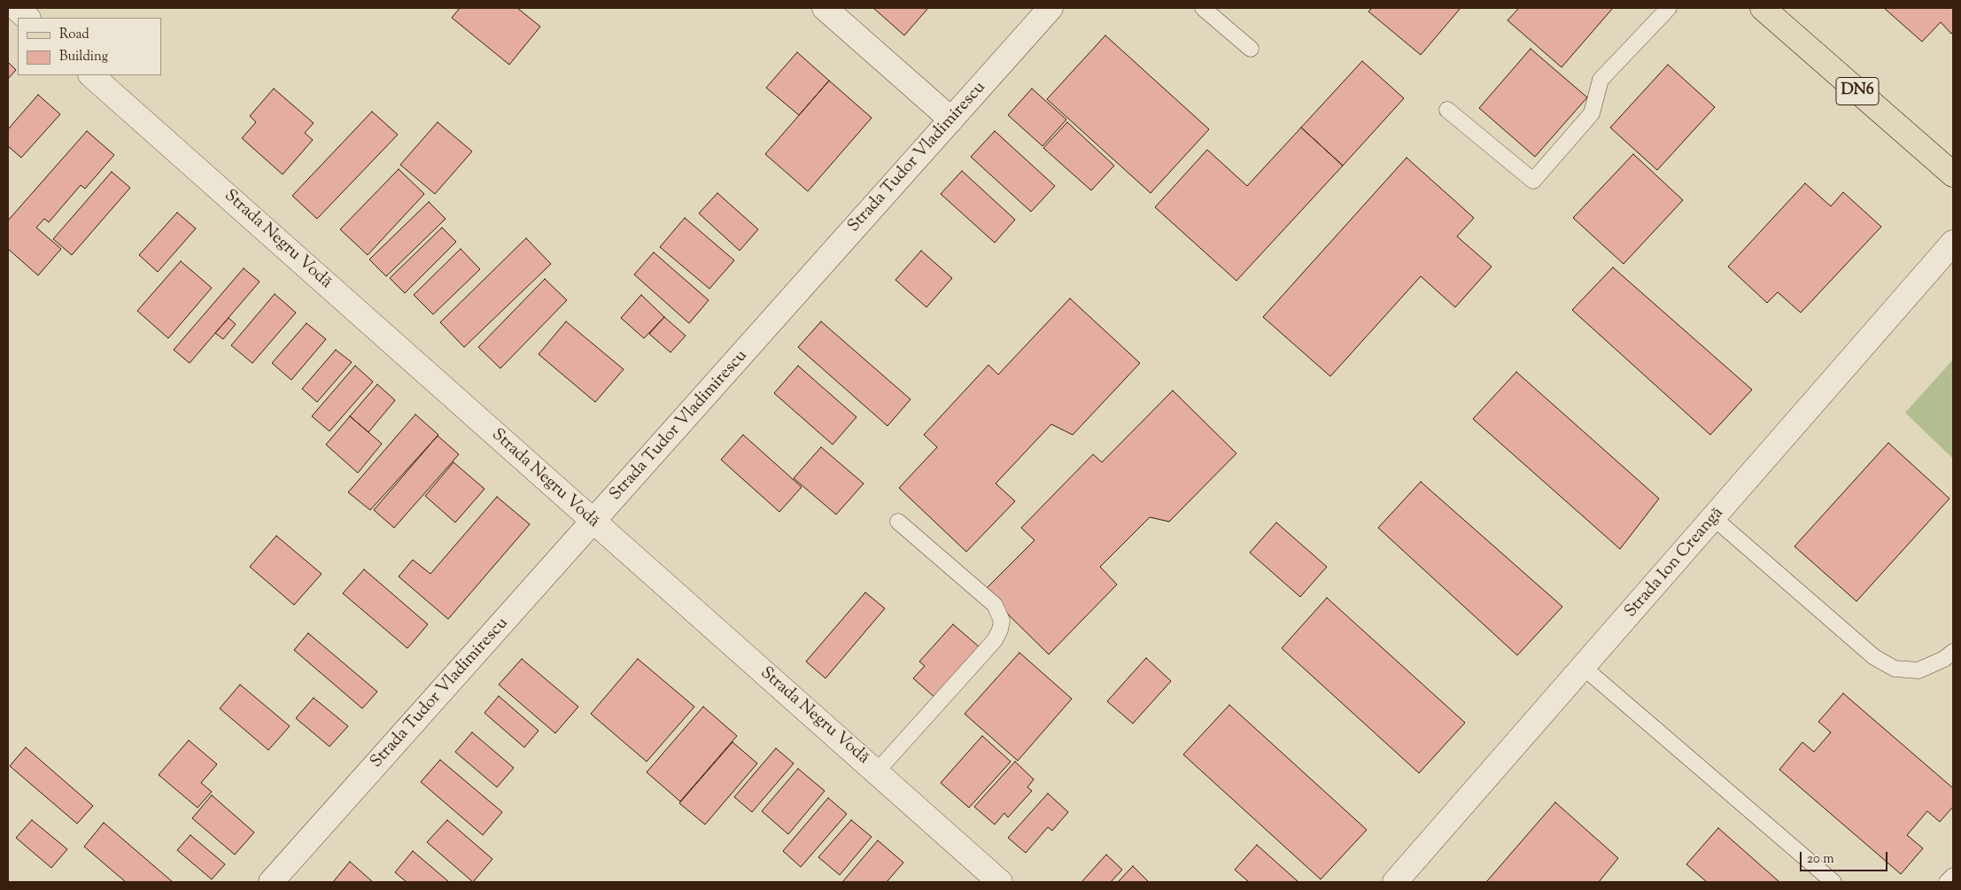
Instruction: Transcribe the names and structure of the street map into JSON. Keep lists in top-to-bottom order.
{
  "streets": {
    "main road": ["DN6"],
    "street": ["Strada Tudor Vladimirescu", "Strada Negru Vodă", "Strada Ion Creangă"]
  },
  "crossings": [
    ["Strada Tudor Vladimirescu", "Strada Negru Vodă"]
  ],
  "legend": ["Road", "Building"],
  "scale_bar": "20 m"
}
